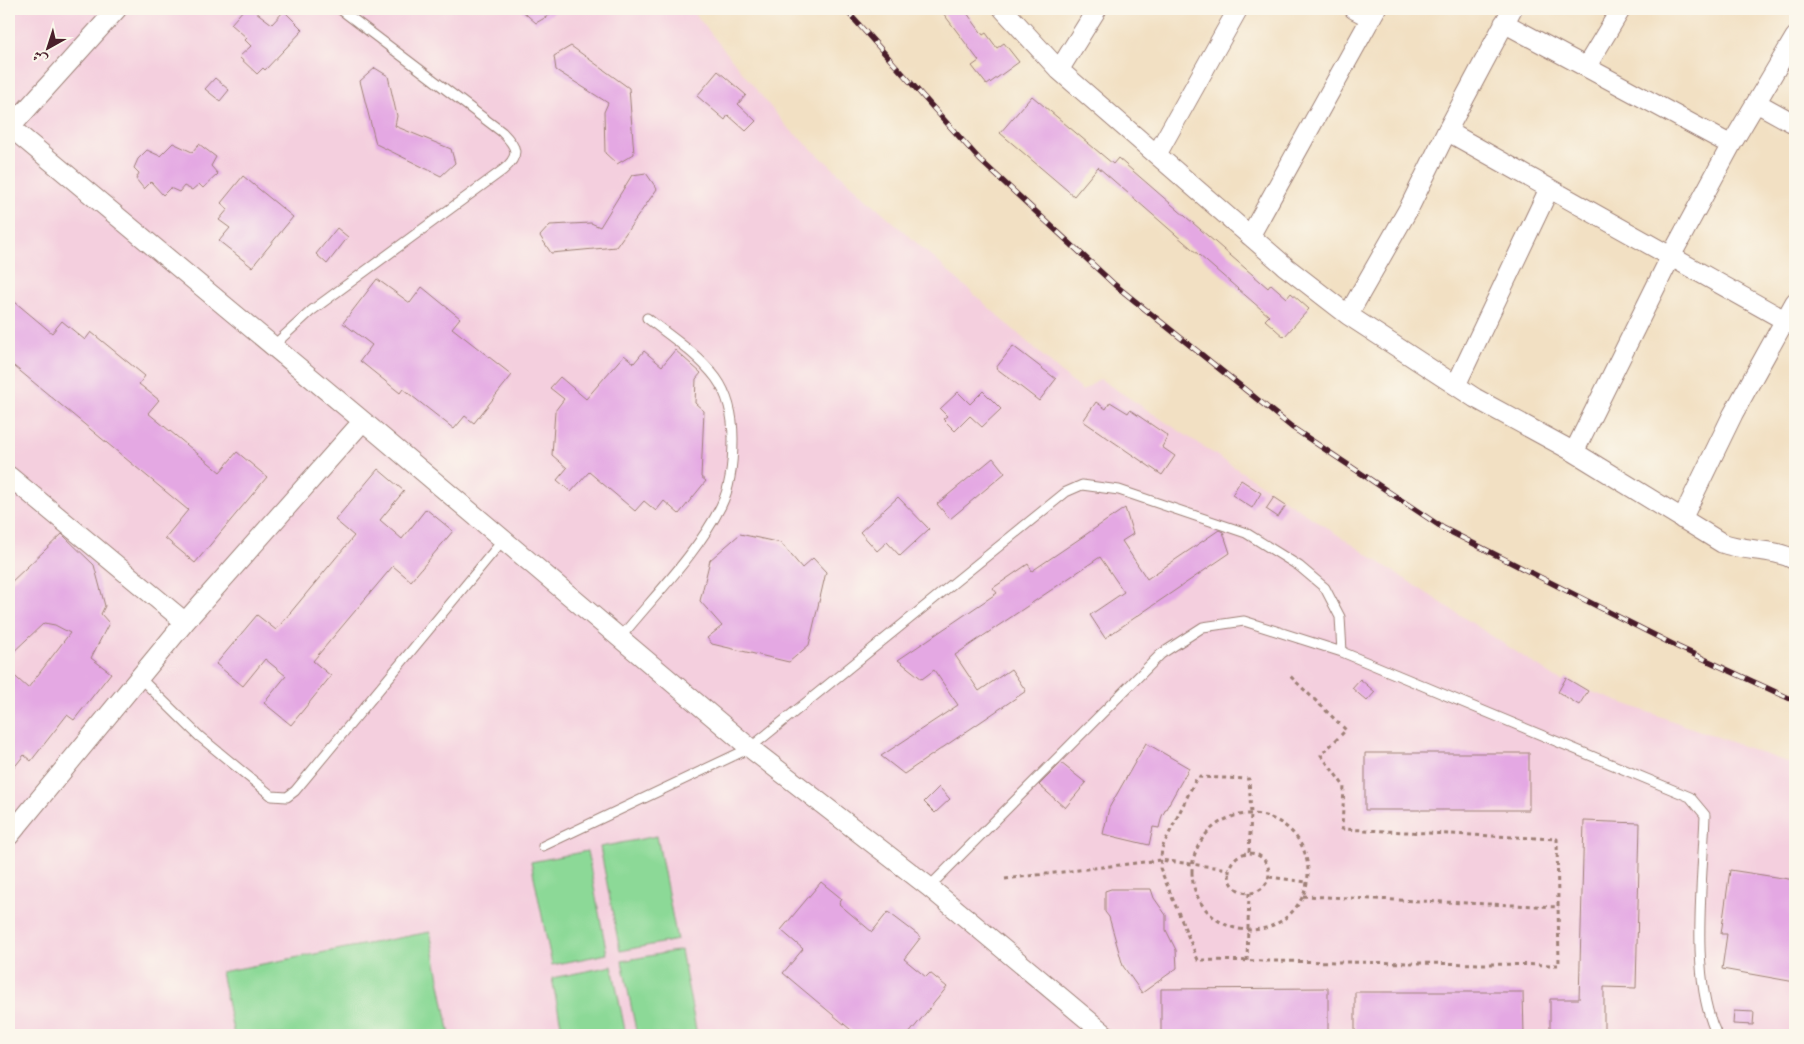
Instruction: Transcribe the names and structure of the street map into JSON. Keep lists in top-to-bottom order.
{
  "north": "bottom left"
}
